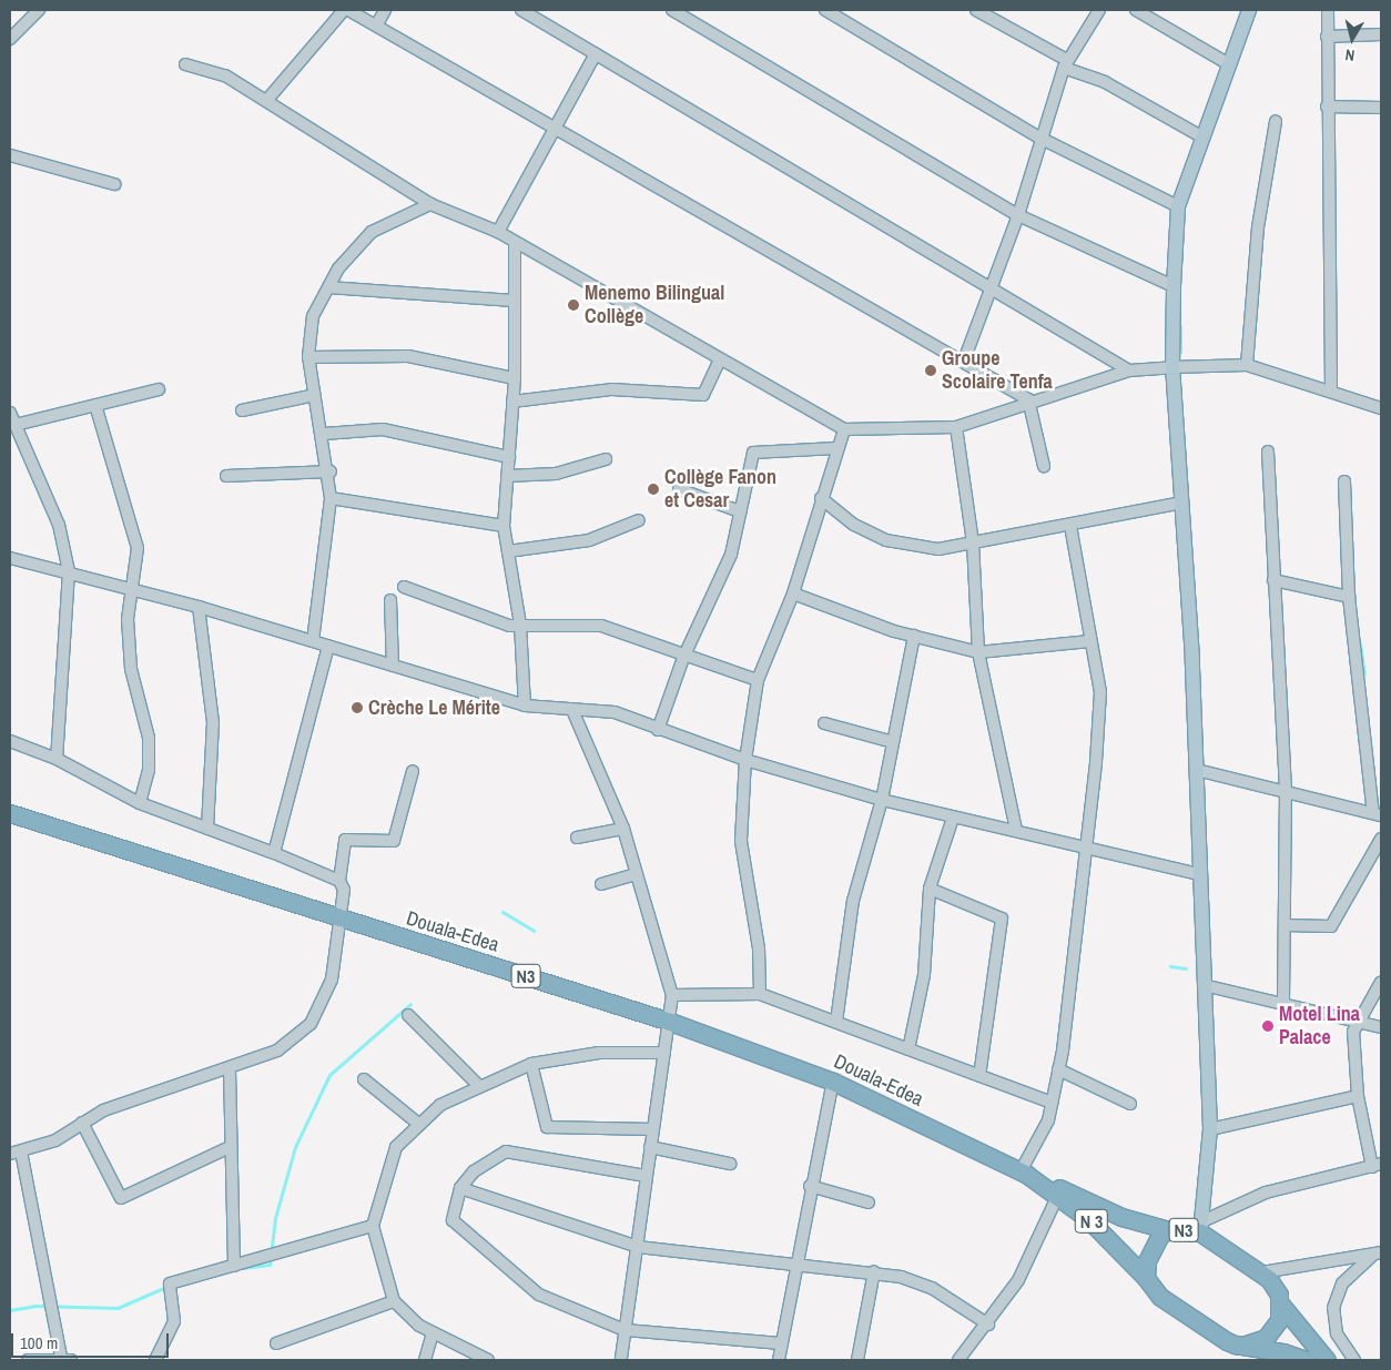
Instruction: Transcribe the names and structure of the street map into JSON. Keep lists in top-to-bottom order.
{
  "streets": {
    "highway": ["Douala-Edea", "N3", "N 3"]
  },
  "crossings": [
    ["Douala-Edea", "N 3"],
    ["N3", "N 3"]
  ],
  "places": [
    "Menemo Bilingual Collège",
    "Groupe Scolaire Tenfa",
    "Collège Fanon et Cesar",
    "Crèche Le Mérite",
    "Motel Lina Palace"
  ],
  "scale_bar": "100 m",
  "north": "bottom"
}
